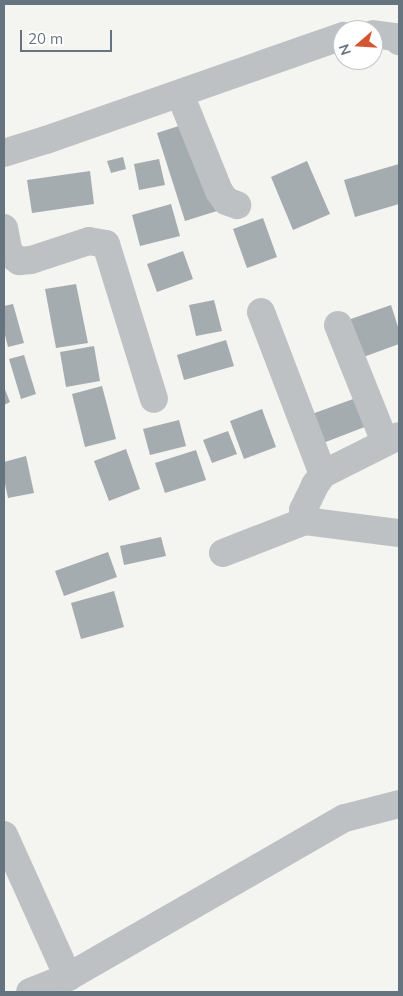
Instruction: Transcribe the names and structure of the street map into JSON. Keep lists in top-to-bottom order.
{
  "scale_bar": "20 m",
  "north": "left"
}
